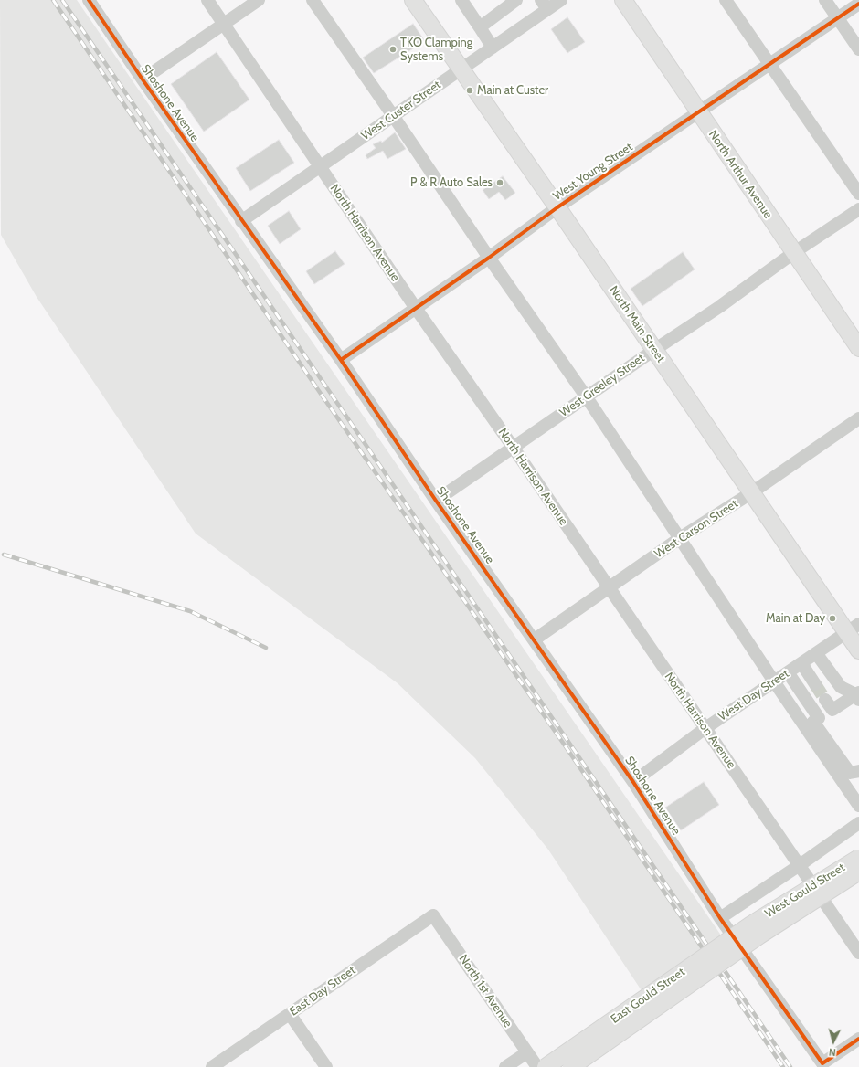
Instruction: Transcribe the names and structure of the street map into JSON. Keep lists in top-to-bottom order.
{
  "streets": {
    "main road": [
      "North Arthur Avenue",
      "North Main Street",
      "West Gould Street",
      "East Gould Street"
    ],
    "street": [
      "Shoshone Avenue",
      "West Custer Street",
      "West Young Street",
      "North Harrison Avenue",
      "West Greeley Street",
      "West Carson Street",
      "West Day Street",
      "East Day Street",
      "North 1st Avenue"
    ]
  },
  "crossings": [
    ["Shoshone Avenue", "West Custer Street"],
    ["Shoshone Avenue", "West Young Street"],
    ["Shoshone Avenue", "West Greeley Street"],
    ["Shoshone Avenue", "West Carson Street"],
    ["Shoshone Avenue", "West Day Street"],
    ["West Custer Street", "North Harrison Avenue"],
    ["West Custer Street", "North Main Street"],
    ["West Young Street", "North Arthur Avenue"],
    ["West Young Street", "North Harrison Avenue"],
    ["West Young Street", "North Main Street"],
    ["North Arthur Avenue", "West Greeley Street"],
    ["North Harrison Avenue", "West Greeley Street"],
    ["North Harrison Avenue", "West Carson Street"],
    ["North Harrison Avenue", "West Day Street"],
    ["North Main Street", "West Greeley Street"],
    ["North Main Street", "West Carson Street"],
    ["North Main Street", "West Day Street"],
    ["West Gould Street", "East Gould Street"],
    ["East Day Street", "North 1st Avenue"]
  ],
  "places": [
    "TKO Clamping Systems",
    "Main at Custer",
    "P & R Auto Sales",
    "Main at Day"
  ],
  "north": "bottom"
}
